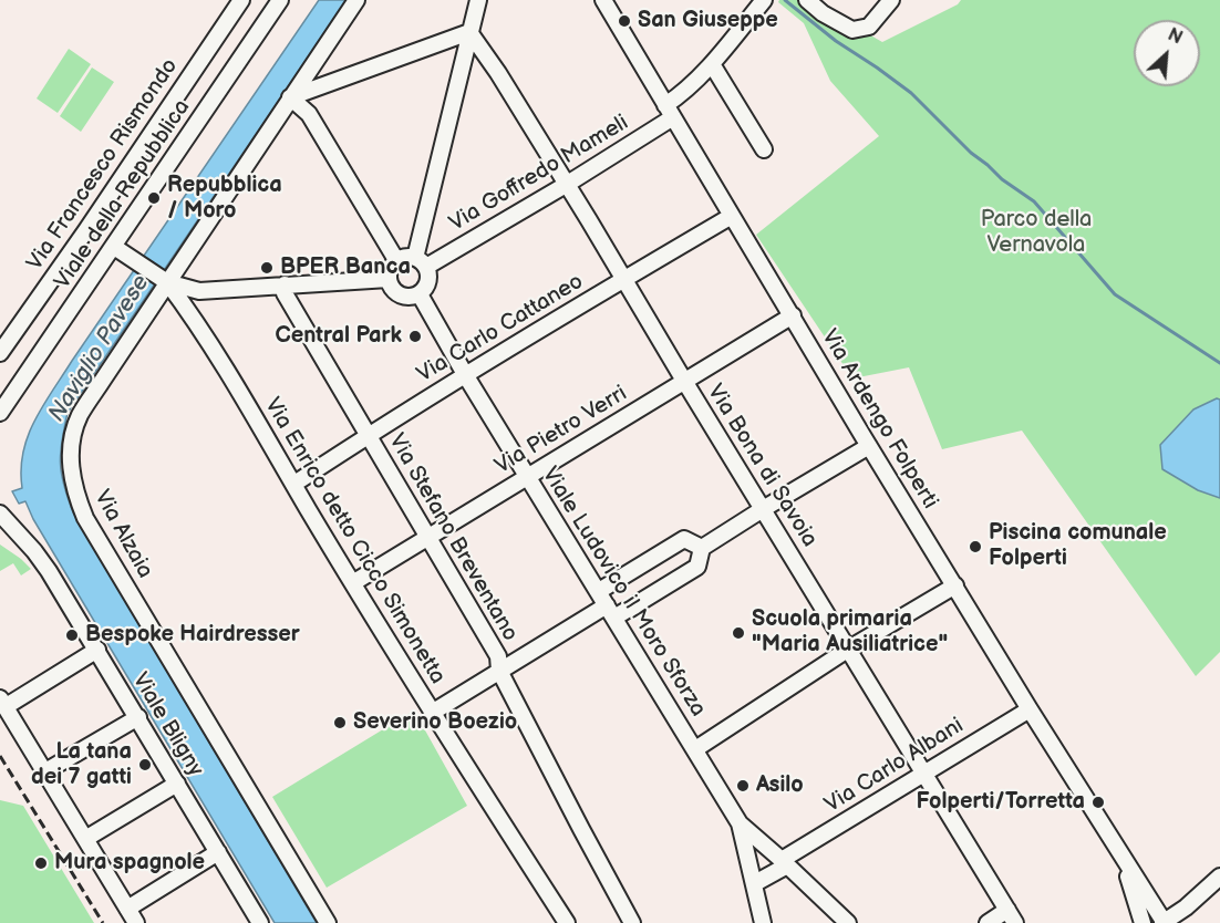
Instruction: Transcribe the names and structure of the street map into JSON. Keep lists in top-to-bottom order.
{
  "streets": {
    "street": [
      "Via Francesco Rismondo",
      "Via Goffredo Mameli",
      "Viale della Repubblica",
      "Via Carlo Cattaneo",
      "Via Ardengo Folperti",
      "Via Pietro Verri",
      "Via Bona di Savoia",
      "Via Alzaia",
      "Via Stefano Breventano",
      "Via Enrico detto Cicco Simonetta",
      "Viale Ludovico il Moro Sforza",
      "Viale Bligny",
      "Via Carlo Albani"
    ]
  },
  "crossings": [
    ["Via Goffredo Mameli", "Via Ardengo Folperti"],
    ["Via Goffredo Mameli", "Via Bona di Savoia"],
    ["Via Goffredo Mameli", "Viale Ludovico il Moro Sforza"],
    ["Via Carlo Cattaneo", "Via Ardengo Folperti"],
    ["Via Carlo Cattaneo", "Via Bona di Savoia"],
    ["Via Carlo Cattaneo", "Via Stefano Breventano"],
    ["Via Carlo Cattaneo", "Via Enrico detto Cicco Simonetta"],
    ["Via Carlo Cattaneo", "Viale Ludovico il Moro Sforza"],
    ["Via Ardengo Folperti", "Via Pietro Verri"],
    ["Via Ardengo Folperti", "Via Carlo Albani"],
    ["Via Pietro Verri", "Via Bona di Savoia"],
    ["Via Pietro Verri", "Via Stefano Breventano"],
    ["Via Pietro Verri", "Via Enrico detto Cicco Simonetta"],
    ["Via Pietro Verri", "Viale Ludovico il Moro Sforza"],
    ["Via Bona di Savoia", "Via Carlo Albani"],
    ["Via Alzaia", "Via Enrico detto Cicco Simonetta"],
    ["Viale Ludovico il Moro Sforza", "Via Carlo Albani"]
  ],
  "water": ["Naviglio Pavese"],
  "parks": ["Parco della Vernavola"],
  "places": [
    "San Giuseppe",
    "Repubblica / Moro",
    "BPER Banca",
    "Central Park",
    "Piscina comunale Folperti",
    "Scuola primaria \"Maria Ausiliatrice\"",
    "Bespoke Hairdresser",
    "Severino Boezio",
    "La tana dei 7 gatti",
    "Asilo",
    "Folperti/Torretta",
    "Mura spagnole"
  ],
  "north": "top right"
}
